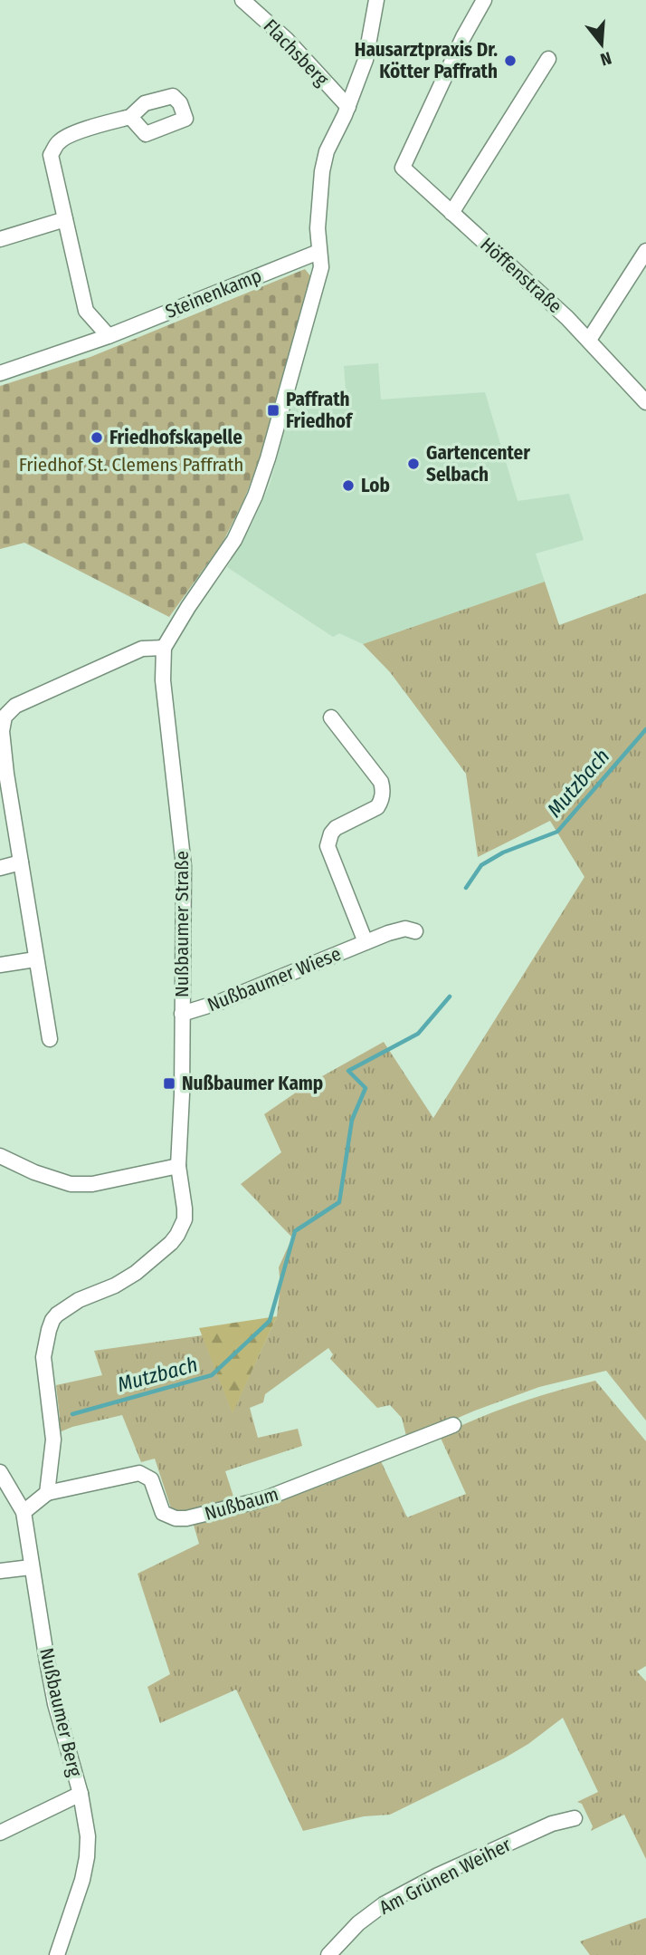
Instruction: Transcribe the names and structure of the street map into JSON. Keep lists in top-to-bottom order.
{
  "streets": {
    "street": [
      "Flachsberg",
      "Höffenstraße",
      "Steinenkamp",
      "Nußbaumer Straße",
      "Nußbaumer Wiese",
      "Nußbaum",
      "Nußbaumer Berg",
      "Am Grünen Weiher"
    ]
  },
  "crossings": [
    ["Flachsberg", "Nußbaumer Straße"],
    ["Steinenkamp", "Nußbaumer Straße"],
    ["Nußbaumer Straße", "Nußbaumer Wiese"],
    ["Nußbaumer Straße", "Nußbaum"]
  ],
  "water": ["Mutzbach"],
  "parks": ["Friedhof St. Clemens Paffrath"],
  "places": {
    "other": [
      "Hausarztpraxis Dr. Kötter Paffrath",
      "Friedhofskapelle",
      "Gartencenter Selbach",
      "Lob"
    ],
    "transit": ["Paffrath Friedhof", "Nußbaumer Kamp"]
  },
  "north": "bottom"
}
